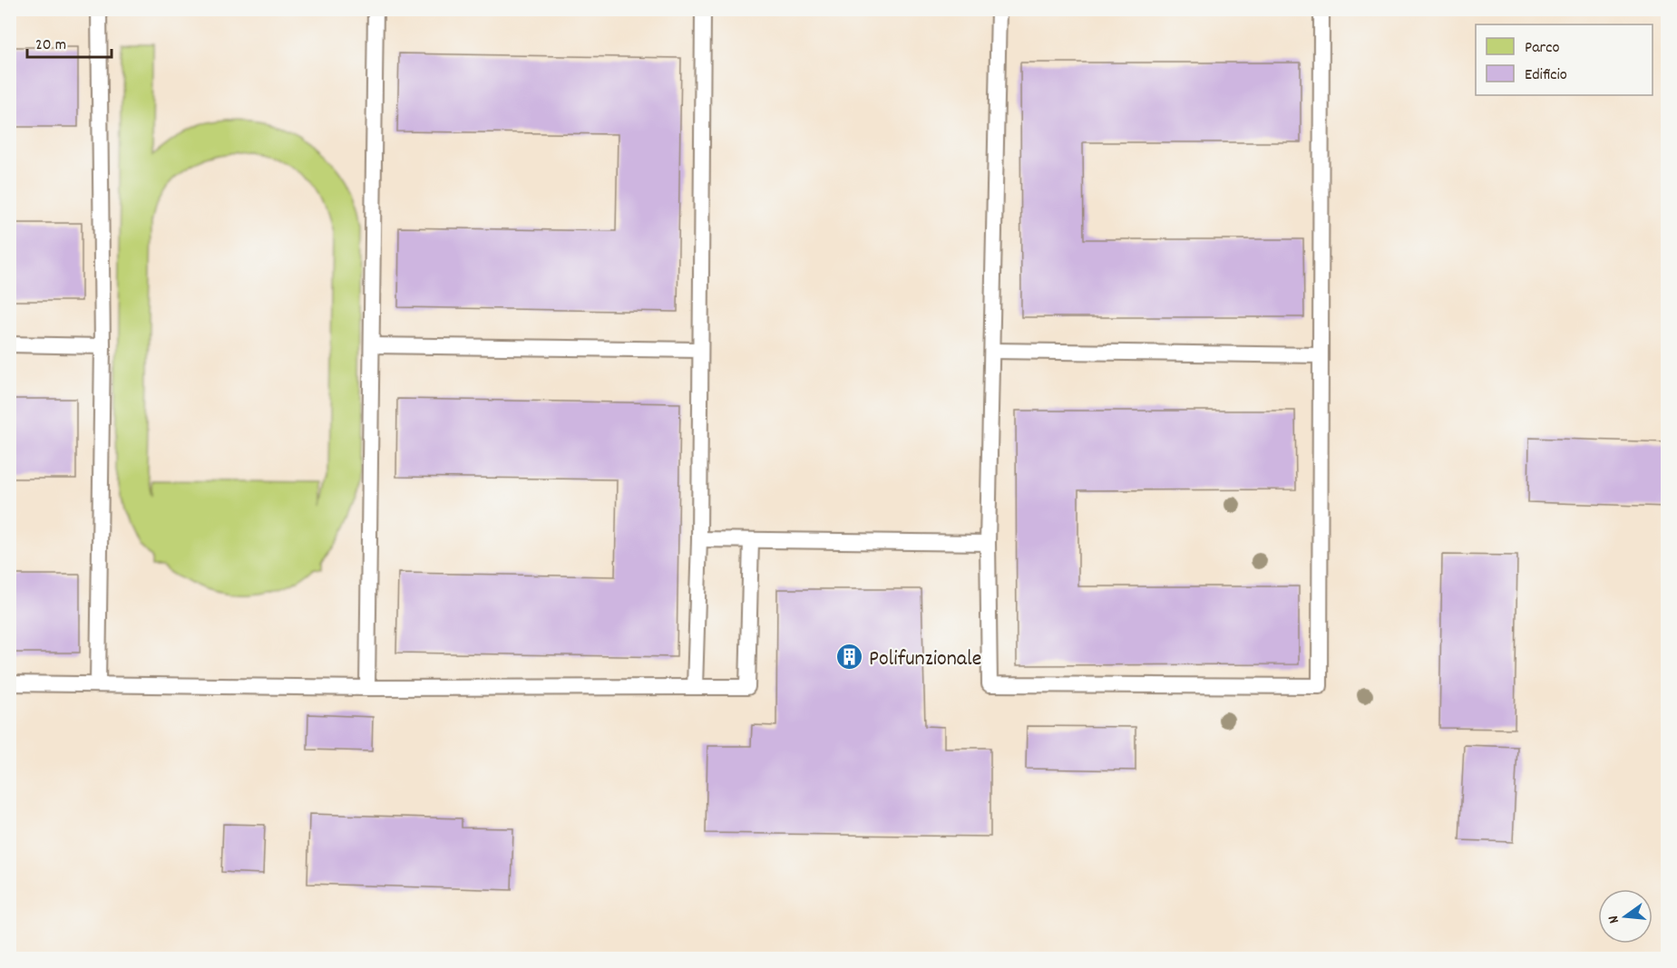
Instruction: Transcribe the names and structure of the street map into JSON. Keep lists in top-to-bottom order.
{
  "places": {
    "building": ["Polifunzionale"]
  },
  "legend": ["Parco", "Edificio"],
  "scale_bar": "20 m",
  "north": "left"
}
